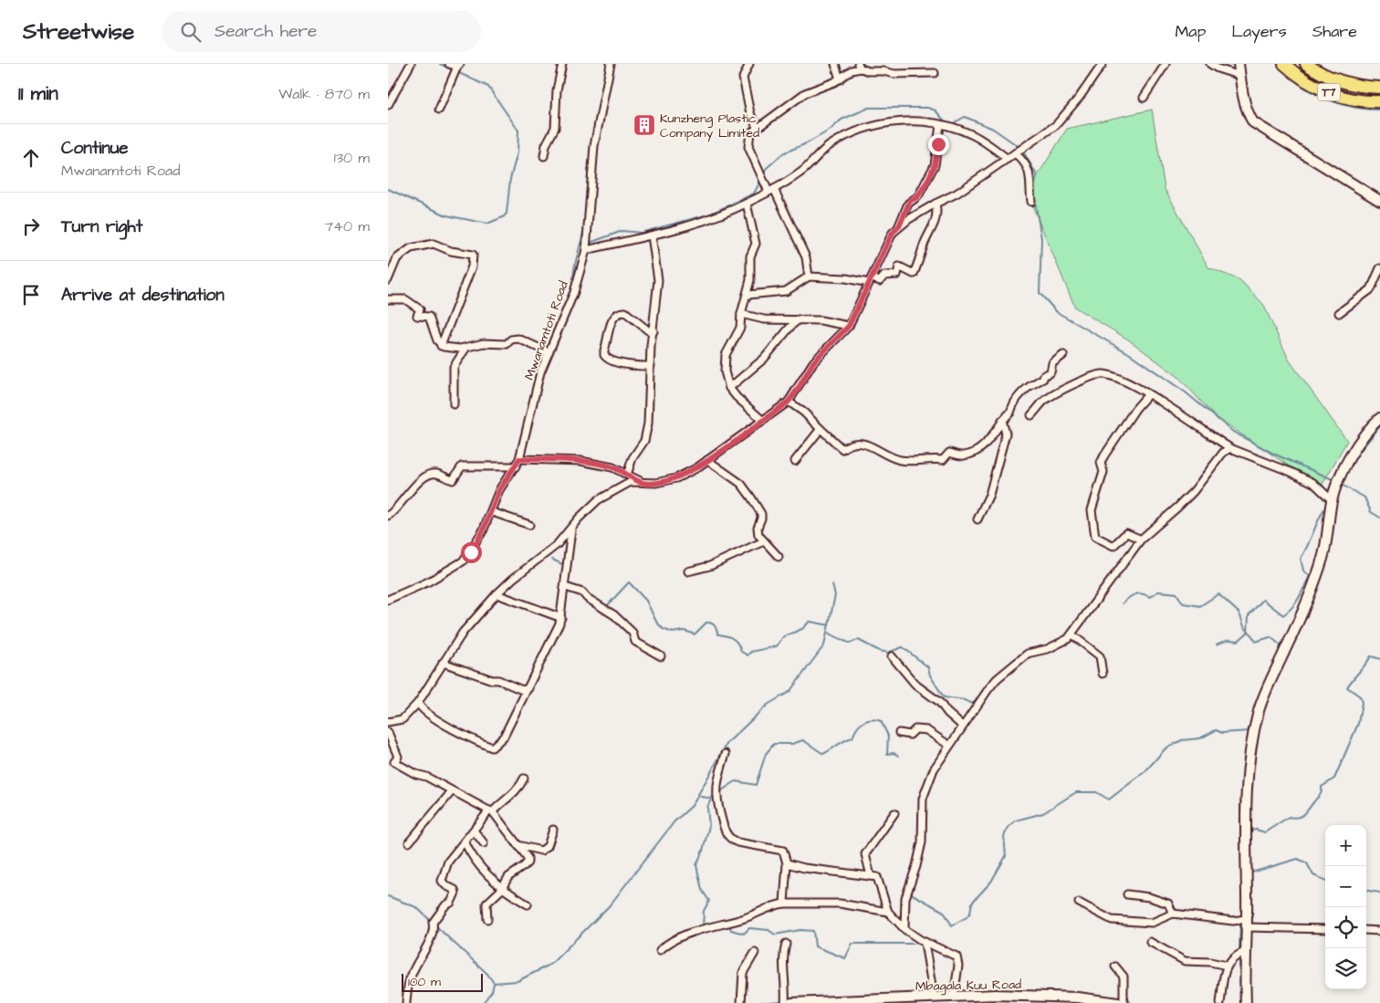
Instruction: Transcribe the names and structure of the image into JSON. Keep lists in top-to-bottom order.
{
  "streets": {
    "highway": ["T7"],
    "street": ["Mwanamtoti Road", "Mbagala Kuu Road"]
  },
  "places": {
    "building": ["Kunzheng Plastic Company Limited"]
  },
  "scale_bar": "100 m",
  "page": {
    "header": "Streetwise",
    "search": "Search here",
    "nav": ["Map", "Layers", "Share"],
    "heading": ["11 min", "Walk · 870 m"],
    "list": [
      ["Continue", "Mwanamtoti Road", "130 m"],
      ["Turn right", "740 m"],
      "Arrive at destination"
    ],
    "map_buttons": ["+", "−"],
    "scale": "100 m"
  }
}
